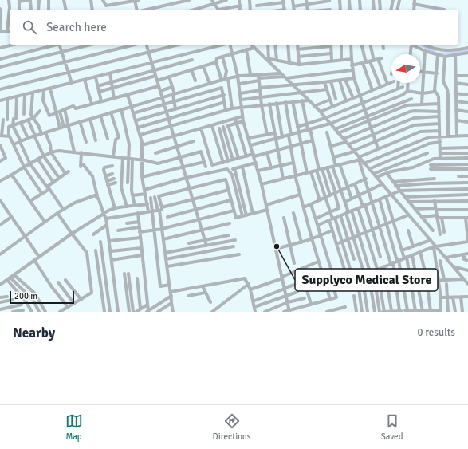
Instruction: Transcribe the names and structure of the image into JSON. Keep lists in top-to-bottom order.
{
  "places": ["Supplyco Medical Store"],
  "scale_bar": "200 m",
  "north": "left",
  "page": {
    "search": "Search here",
    "scale": "200 m",
    "heading": ["Nearby", "0 results"],
    "nav": ["Map", "Directions", "Saved"]
  }
}
